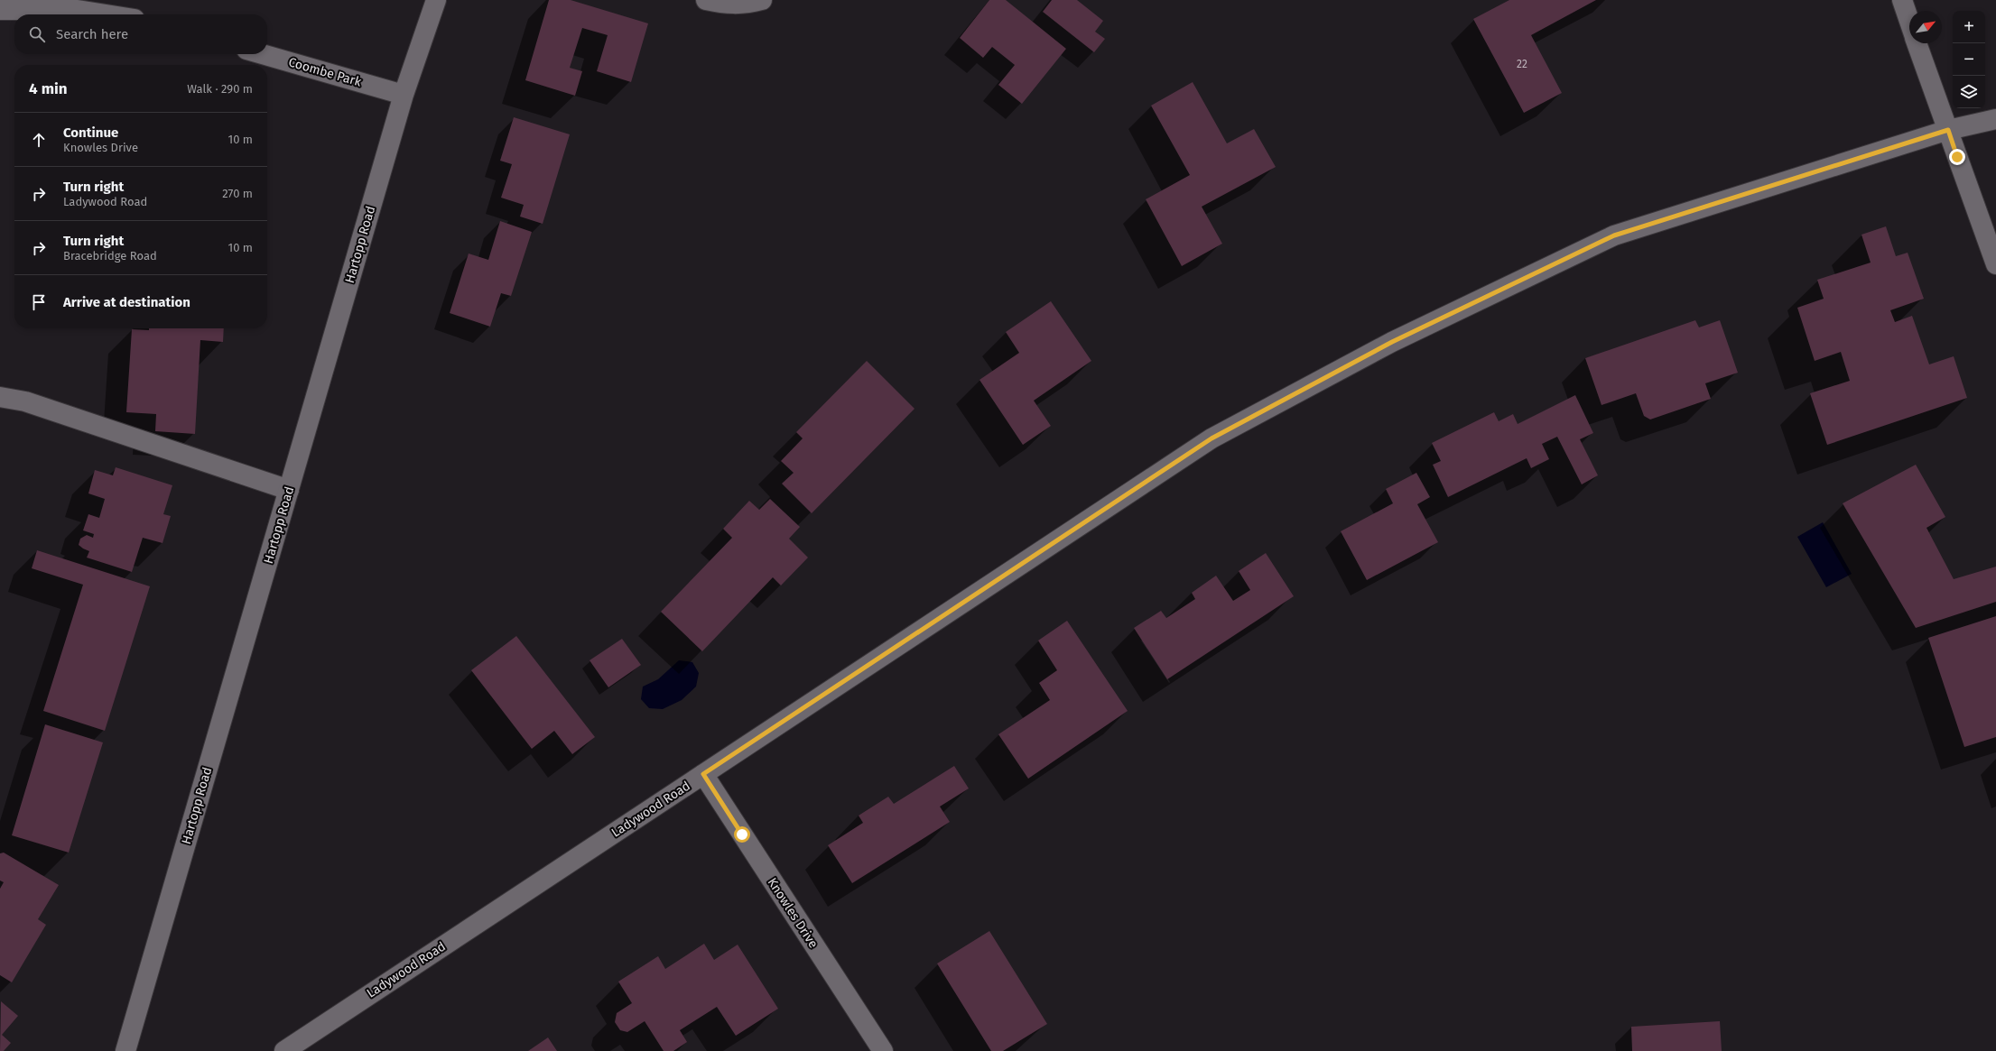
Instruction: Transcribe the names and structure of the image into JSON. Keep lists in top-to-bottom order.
{
  "streets": {
    "street": [
      "Coombe Park",
      "Hartopp Road",
      "Ladywood Road",
      "Knowles Drive"
    ]
  },
  "crossings": [
    ["Coombe Park", "Hartopp Road"],
    ["Ladywood Road", "Knowles Drive"]
  ],
  "house_numbers": ["22"],
  "north": "top right",
  "page": {
    "map_buttons": ["+", "−"],
    "search": "Search here",
    "heading": ["4 min", "Walk · 290 m"],
    "list": [
      ["Continue", "Knowles Drive", "10 m"],
      ["Turn right", "Ladywood Road", "270 m"],
      ["Turn right", "Bracebridge Road", "10 m"],
      "Arrive at destination"
    ]
  }
}
